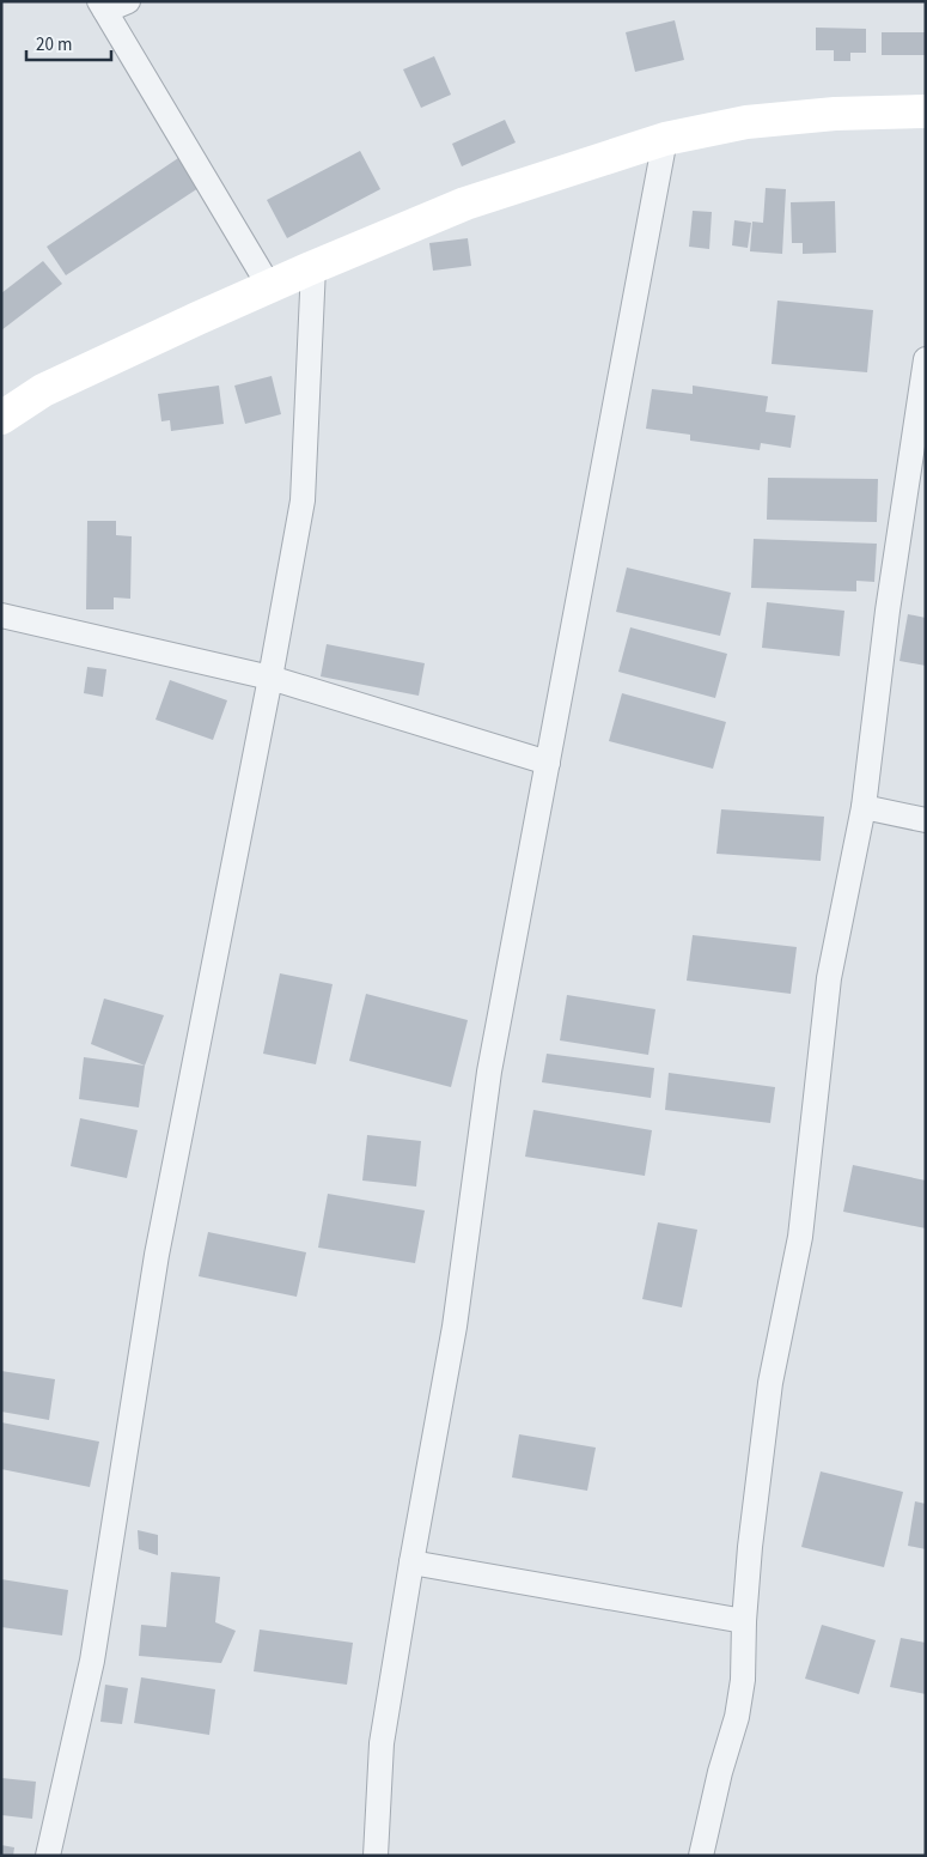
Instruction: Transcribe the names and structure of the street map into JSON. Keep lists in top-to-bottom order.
{
  "scale_bar": "20 m"
}
